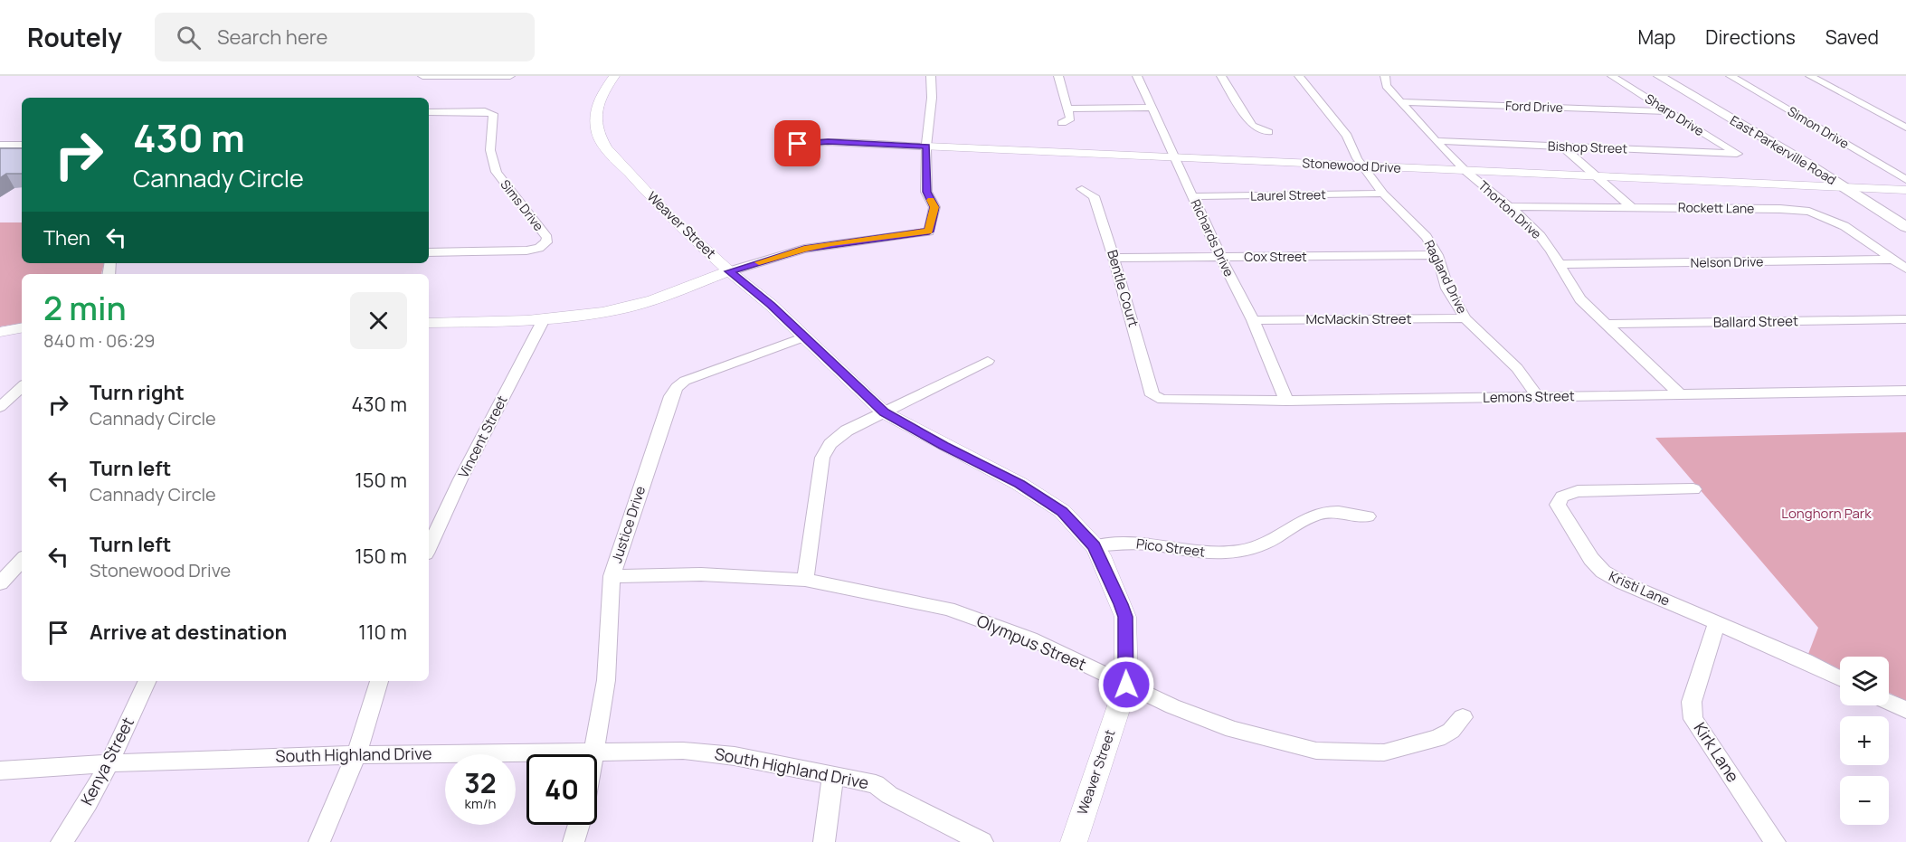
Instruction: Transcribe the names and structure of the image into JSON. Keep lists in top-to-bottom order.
{
  "streets": {
    "main road": ["East Parkerville Road"],
    "street": [
      "Ford Drive",
      "Sharp Drive",
      "Simon Drive",
      "Bishop Street",
      "Stonewood Drive",
      "Laurel Street",
      "Sims Drive",
      "Rockett Lane",
      "Thorton Drive",
      "Weaver Street",
      "Richards Drive",
      "Cox Street",
      "Nelson Drive",
      "Ragland Drive",
      "Bentle Court",
      "McMackin Street",
      "Ballard Street",
      "Lemons Street",
      "Vincent Street",
      "Justice Drive",
      "Pico Street",
      "Kristi Lane",
      "Olympus Street",
      "Kirk Lane",
      "South Highland Drive",
      "Kenya Street"
    ]
  },
  "crossings": [
    ["Ford Drive", "Sharp Drive"],
    ["Ford Drive", "Thorton Drive"],
    ["Sharp Drive", "Bishop Street"],
    ["Bishop Street", "Thorton Drive"],
    ["East Parkerville Road", "Stonewood Drive"],
    ["Stonewood Drive", "Thorton Drive"],
    ["Stonewood Drive", "Richards Drive"],
    ["Stonewood Drive", "Ragland Drive"],
    ["Laurel Street", "Richards Drive"],
    ["Laurel Street", "Ragland Drive"],
    ["Rockett Lane", "Thorton Drive"],
    ["Rockett Lane", "Nelson Drive"],
    ["Thorton Drive", "Nelson Drive"],
    ["Thorton Drive", "Ballard Street"],
    ["Thorton Drive", "Lemons Street"],
    ["Weaver Street", "Justice Drive"],
    ["Weaver Street", "Pico Street"],
    ["Weaver Street", "Olympus Street"],
    ["Richards Drive", "Cox Street"],
    ["Richards Drive", "McMackin Street"],
    ["Richards Drive", "Lemons Street"],
    ["Cox Street", "Ragland Drive"],
    ["Cox Street", "Bentle Court"],
    ["Ragland Drive", "McMackin Street"],
    ["Ragland Drive", "Lemons Street"],
    ["Bentle Court", "Lemons Street"],
    ["Justice Drive", "Olympus Street"],
    ["Justice Drive", "South Highland Drive"],
    ["Kristi Lane", "Kirk Lane"],
    ["South Highland Drive", "Kenya Street"]
  ],
  "parks": ["Longhorn Park"],
  "page": {
    "header": "Routely",
    "search": "Search here",
    "nav": ["Map", "Directions", "Saved"],
    "turn": ["430 m", "Cannady Circle"],
    "then": "Then",
    "heading": ["2 min", "840 m · 06:29"],
    "list": [
      {
        "name": "Turn right",
        "note": "Cannady Circle",
        "value": "430 m"
      },
      {
        "name": "Turn left",
        "note": "Cannady Circle",
        "value": "150 m"
      },
      {
        "name": "Turn left",
        "note": "Stonewood Drive",
        "value": "150 m"
      },
      {
        "name": "Arrive at destination",
        "value": "110 m"
      }
    ],
    "map_buttons": ["+", "−"],
    "speed": "32 km/h",
    "limit": "40"
  }
}
